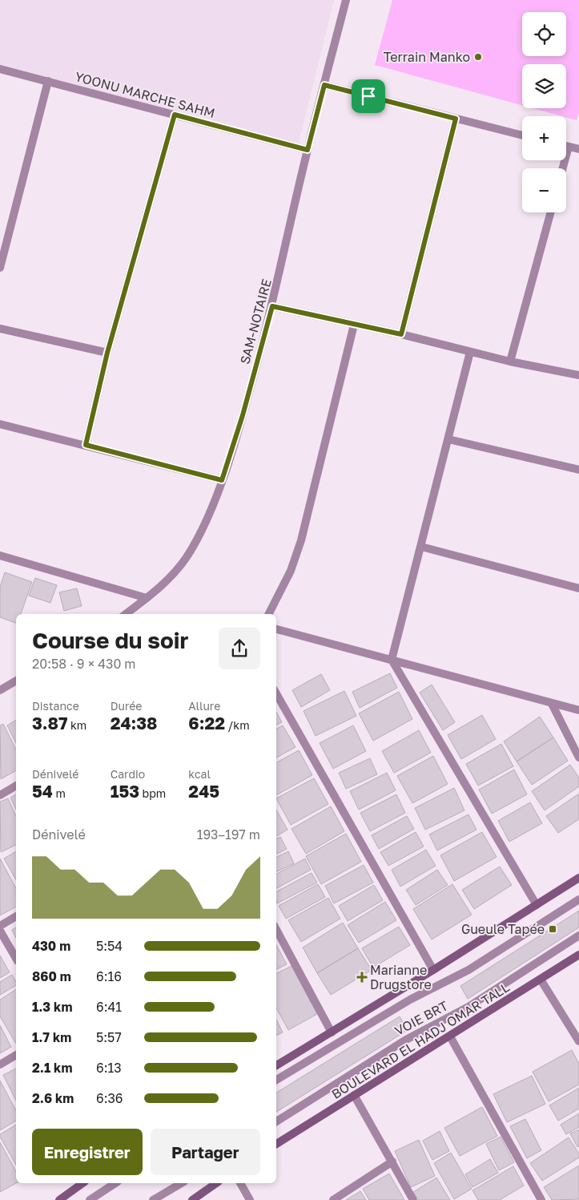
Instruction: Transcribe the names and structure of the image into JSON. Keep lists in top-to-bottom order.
{
  "streets": {
    "main road": ["BOULEVARD EL HADJ OMAR TALL"],
    "street": ["YOONU MARCHE SAHM", "SAM-NOTAIRE", "VOIE BRT"]
  },
  "crossings": [
    ["YOONU MARCHE SAHM", "SAM-NOTAIRE"]
  ],
  "places": {
    "other": ["Terrain Manko"],
    "transit": ["Gueule Tapée"],
    "health": ["Marianne Drugstore"]
  },
  "page": {
    "map_buttons": ["+", "−"],
    "heading": ["Course du soir", "20:58 · 9 × 430 m"],
    "stats": [
      ["Distance", "3.87 km"],
      ["Durée", "24:38"],
      ["Allure", "6:22 /km"],
      ["Dénivelé", "54 m"],
      ["Cardio", "153 bpm"],
      ["kcal", "245"]
    ],
    "chart": ["Dénivelé", "193–197 m"],
    "list": [
      {
        "name": "430 m",
        "note": "5:54"
      },
      {
        "name": "860 m",
        "note": "6:16"
      },
      {
        "name": "1.3 km",
        "note": "6:41"
      },
      {
        "name": "1.7 km",
        "note": "5:57"
      },
      {
        "name": "2.1 km",
        "note": "6:13"
      },
      {
        "name": "2.6 km",
        "note": "6:36"
      }
    ],
    "buttons": ["Enregistrer", "Partager"]
  }
}
